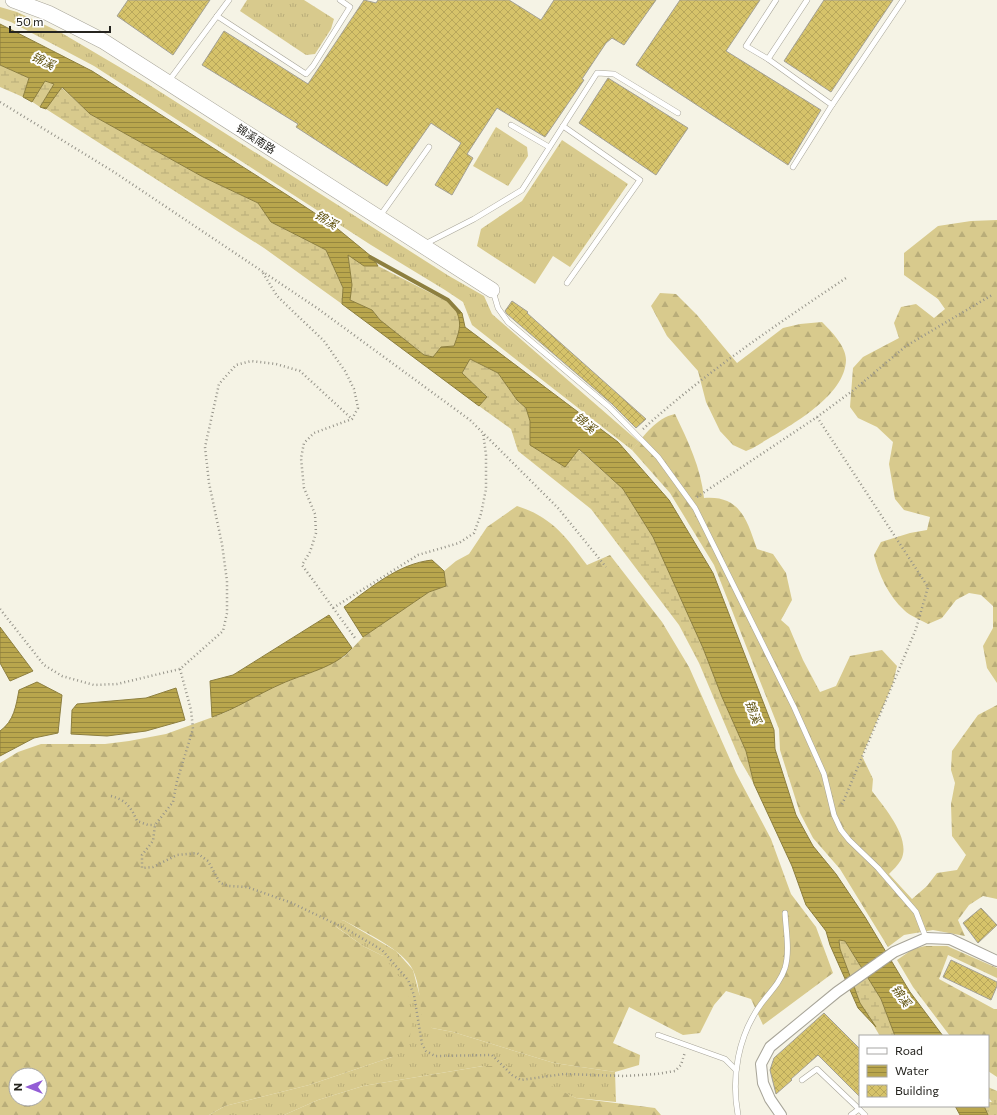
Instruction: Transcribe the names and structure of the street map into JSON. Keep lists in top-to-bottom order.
{
  "streets": {
    "street": ["锦溪南路"]
  },
  "water": ["锦溪"],
  "legend": ["Road", "Water", "Building"],
  "scale_bar": "50 m",
  "north": "left"
}
